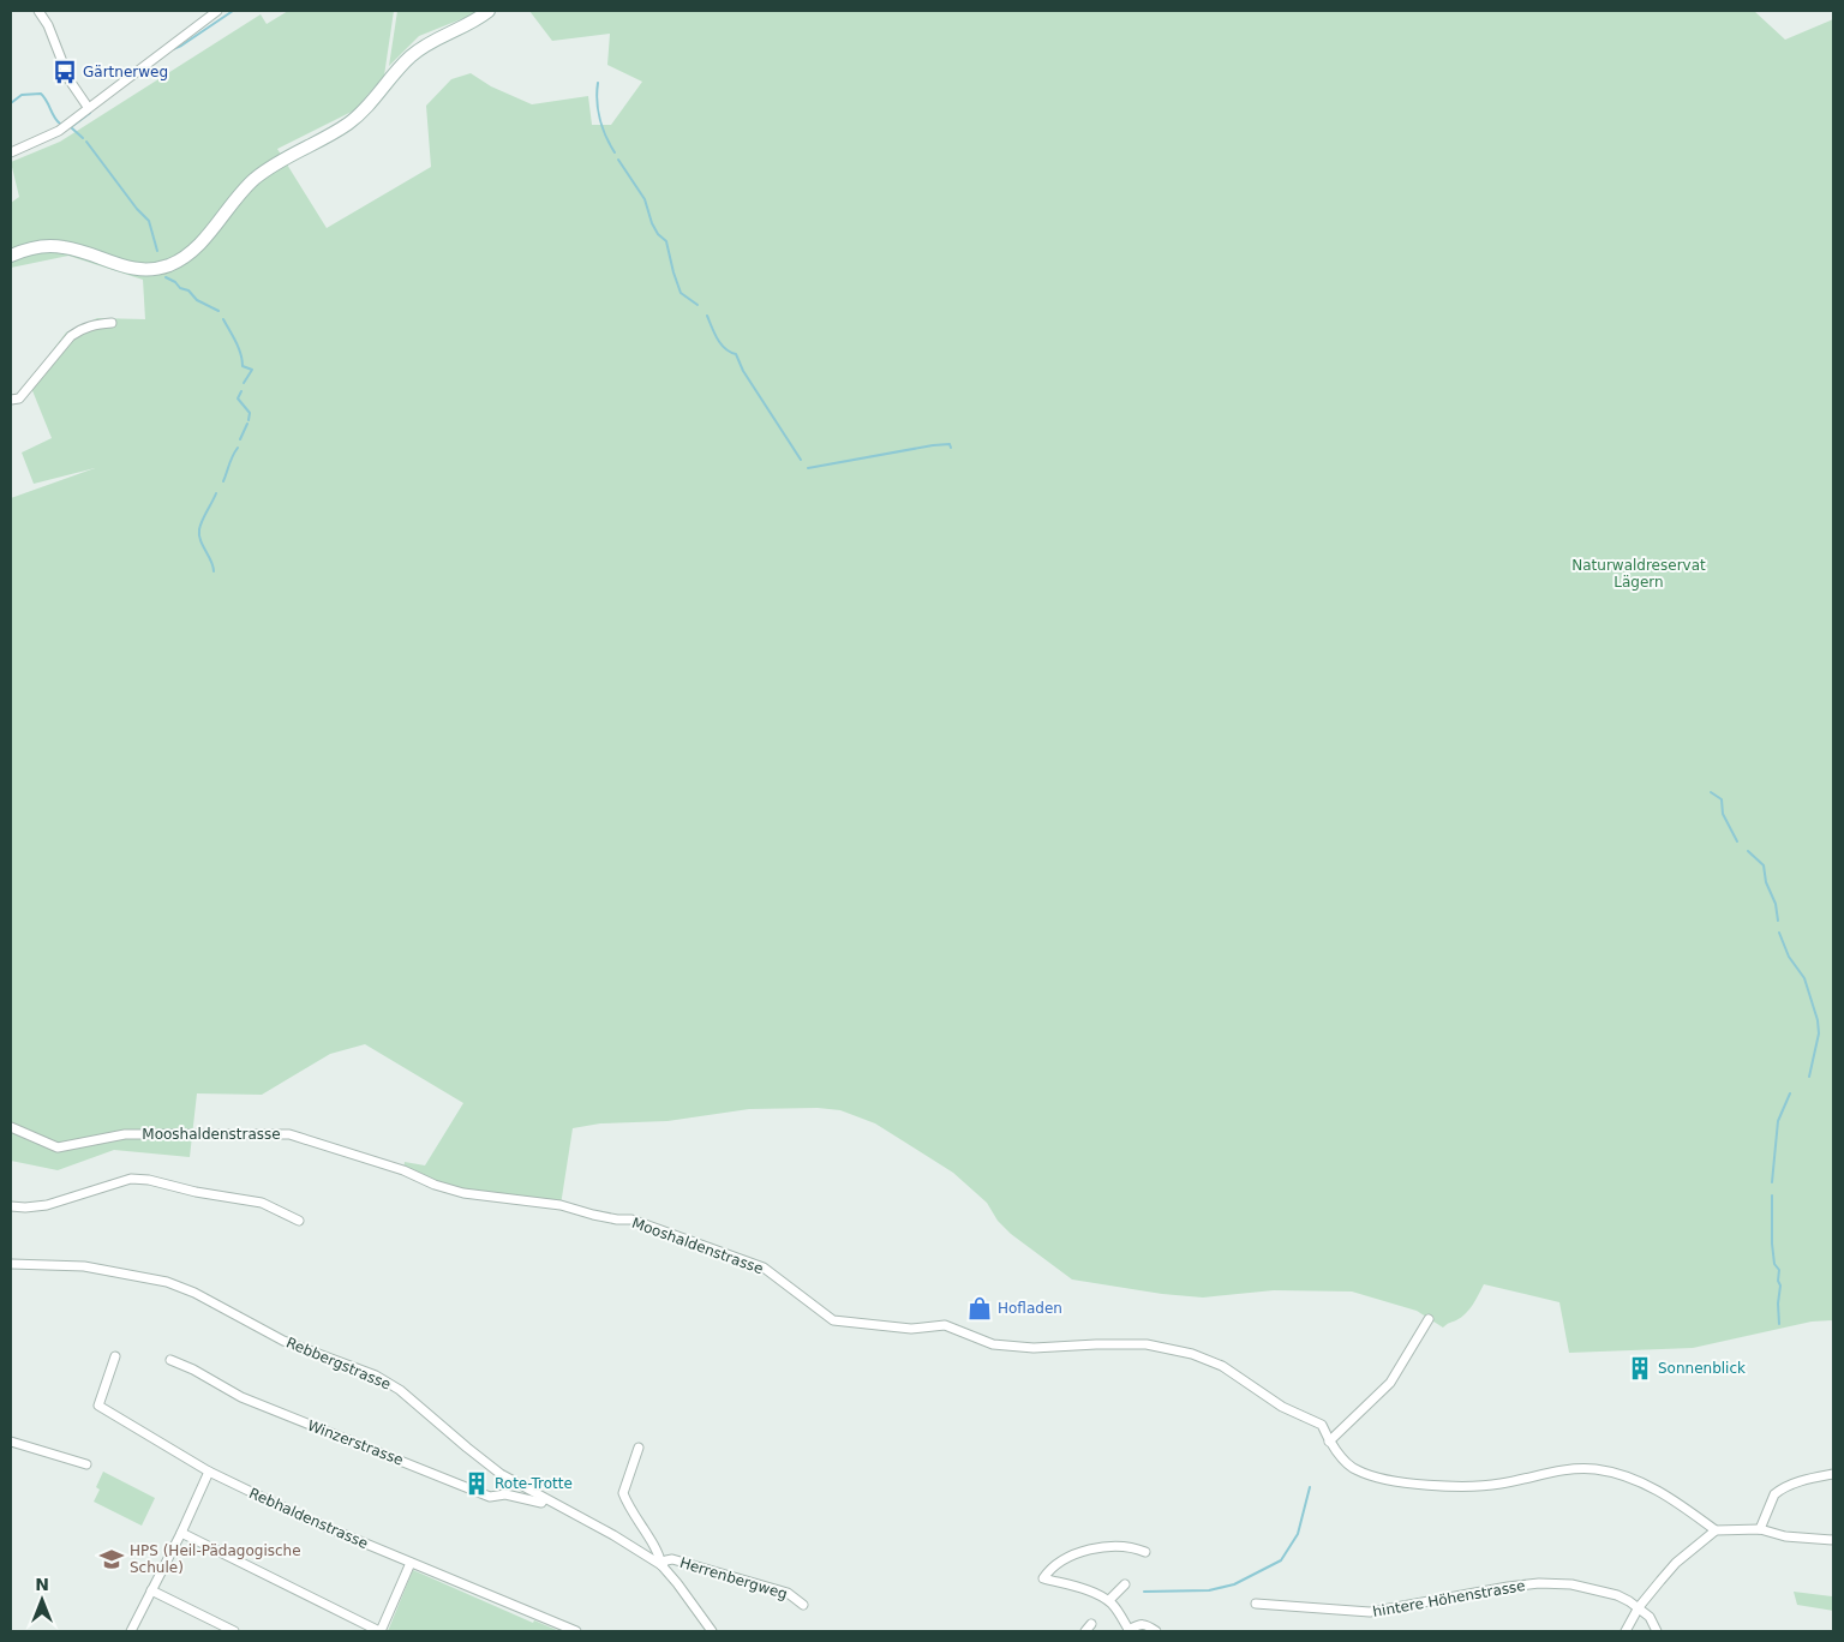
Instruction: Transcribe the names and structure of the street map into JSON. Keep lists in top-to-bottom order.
{
  "streets": {
    "street": [
      "Mooshaldenstrasse",
      "Rebbergstrasse",
      "Winzerstrasse",
      "Rebhaldenstrasse",
      "Herrenbergweg",
      "hintere Höhenstrasse"
    ]
  },
  "crossings": [
    ["Rebbergstrasse", "Winzerstrasse"],
    ["Rebbergstrasse", "Herrenbergweg"]
  ],
  "parks": ["Naturwaldreservat Lägern"],
  "places": {
    "bus stop": ["Gärtnerweg"],
    "shop": ["Hofladen"],
    "building": ["Sonnenblick", "Rote-Trotte"],
    "school or university": ["HPS (Heil-Pädagogische Schule)"]
  },
  "north": "top"
}
